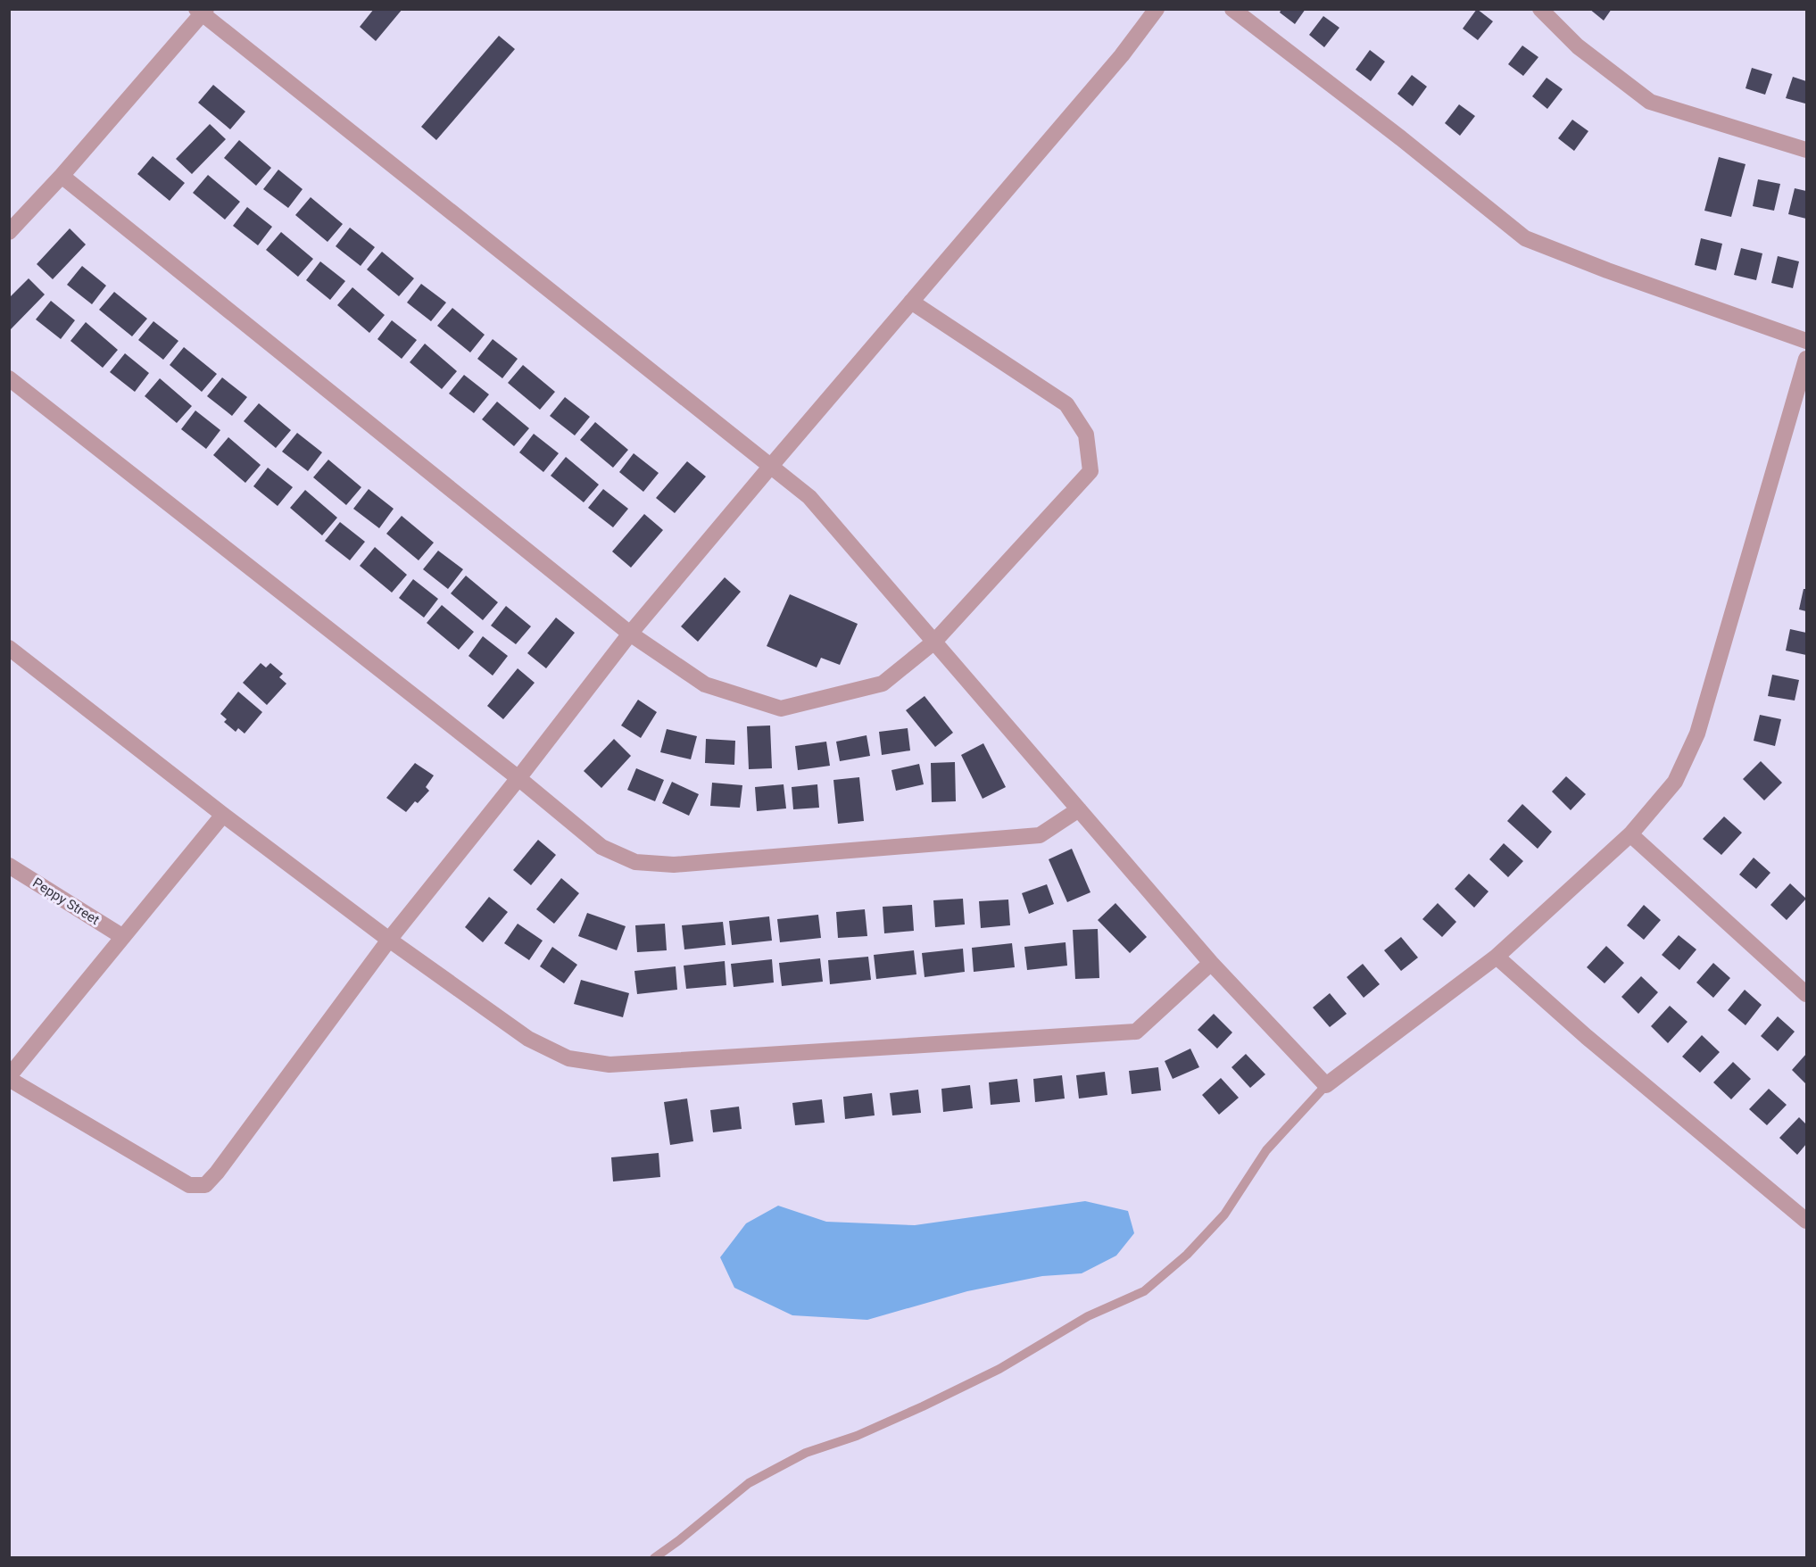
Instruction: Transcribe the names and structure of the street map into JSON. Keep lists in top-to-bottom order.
{
  "streets": {
    "street": ["Peppy Street"]
  }
}
